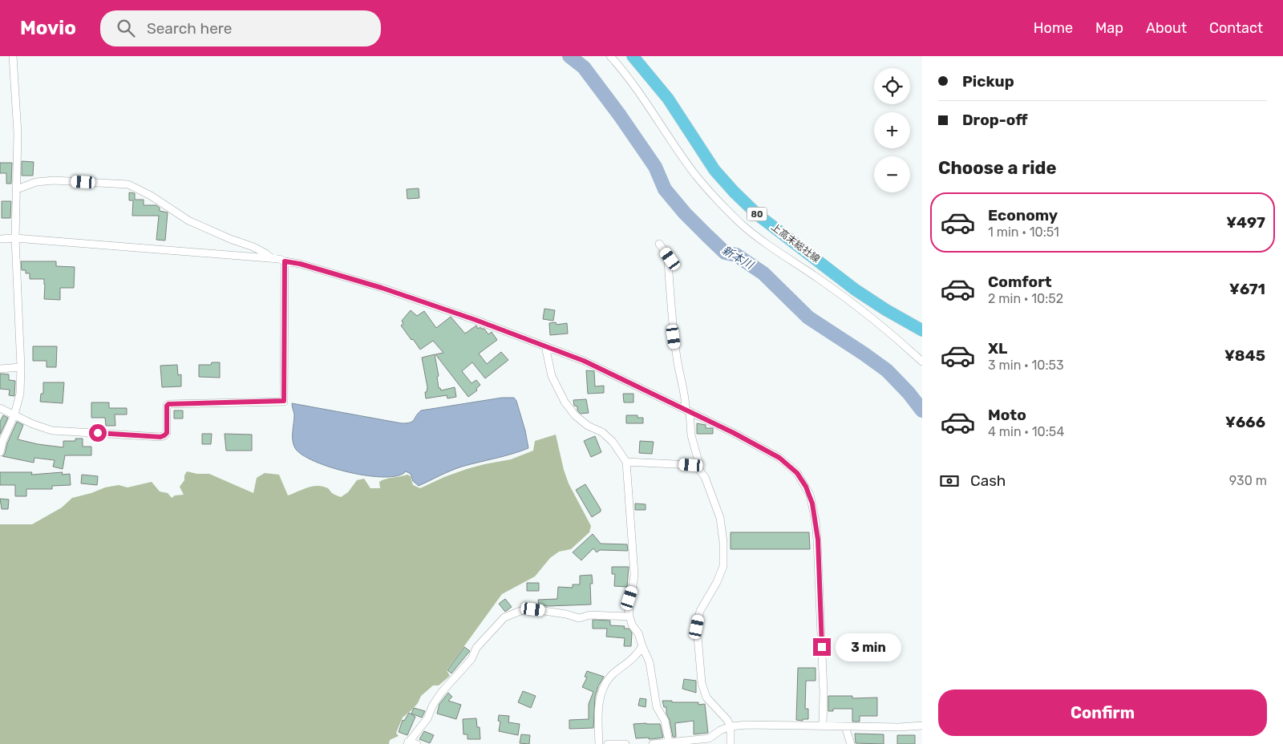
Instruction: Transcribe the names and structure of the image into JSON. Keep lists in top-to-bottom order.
{
  "streets": {
    "main road": ["80", "上高末総社線"]
  },
  "water": ["新本川"],
  "page": {
    "header": "Movio",
    "search": "Search here",
    "nav": [
      "Home",
      "Map",
      "About",
      "Contact"
    ],
    "banner": ["Pickup", "Drop-off"],
    "map_buttons": ["+", "−"],
    "heading": "Choose a ride",
    "list": [
      {
        "name": "Economy",
        "note": "1 min · 10:51",
        "value": "¥497"
      },
      {
        "name": "Comfort",
        "note": "2 min · 10:52",
        "value": "¥671"
      },
      {
        "name": "XL",
        "note": "3 min · 10:53",
        "value": "¥845"
      },
      {
        "name": "Moto",
        "note": "4 min · 10:54",
        "value": "¥666"
      }
    ],
    "pay": ["Cash", "930 m"],
    "bubble": "3 min",
    "buttons": "Confirm"
  }
}
